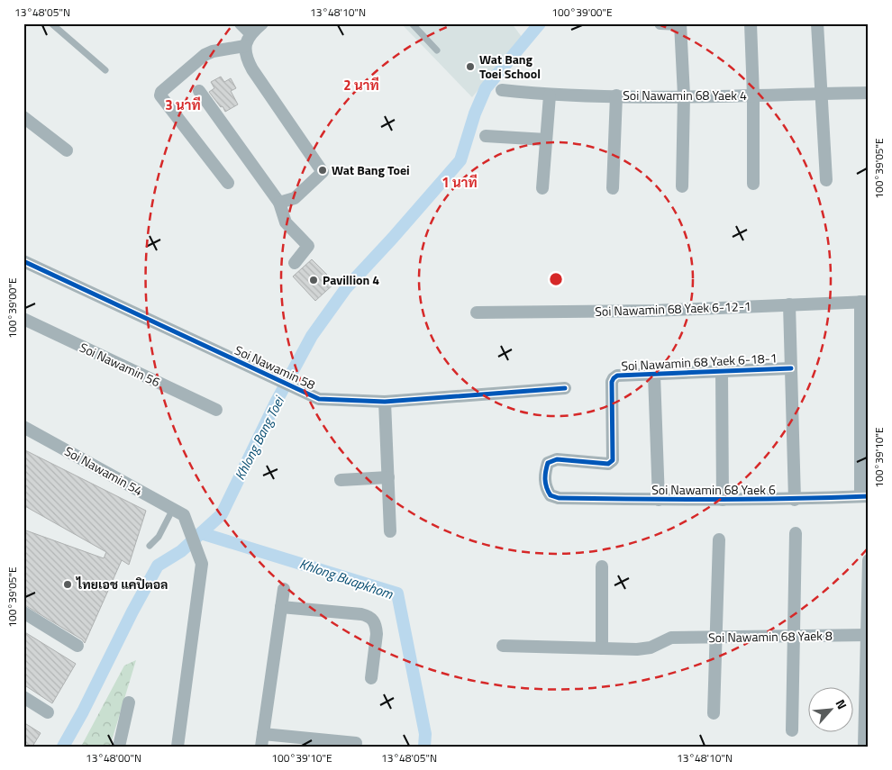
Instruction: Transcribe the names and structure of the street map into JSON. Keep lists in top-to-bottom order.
{
  "streets": {
    "street": [
      "Soi Nawamin 68 Yaek 4",
      "Soi Nawamin 68 Yaek 6-12-1",
      "Soi Nawamin 68 Yaek 6-18-1",
      "Soi Nawamin 56",
      "Soi Nawamin 58",
      "Soi Nawamin 54",
      "Soi Nawamin 68 Yaek 6",
      "Soi Nawamin 68 Yaek 8"
    ]
  },
  "crossings": [
    ["Soi Nawamin 68 Yaek 6-18-1", "Soi Nawamin 68 Yaek 6"]
  ],
  "water": ["Khlong Bang Toei", "Khlong Buapkhom"],
  "places": [
    "Wat Bang Toei School",
    "Wat Bang Toei",
    "Pavillion 4",
    "ไทยเอช แคปิตอล"
  ],
  "north": "top right",
  "coordinates": [
    "13°48'05\"N",
    "13°48'10\"N",
    "100°39'00\"E",
    "100°39'05\"E",
    "100°39'10\"E",
    "13°48'00\"N"
  ],
  "rings": ["2 นาที", "3 นาที", "1 นาที"]
}
